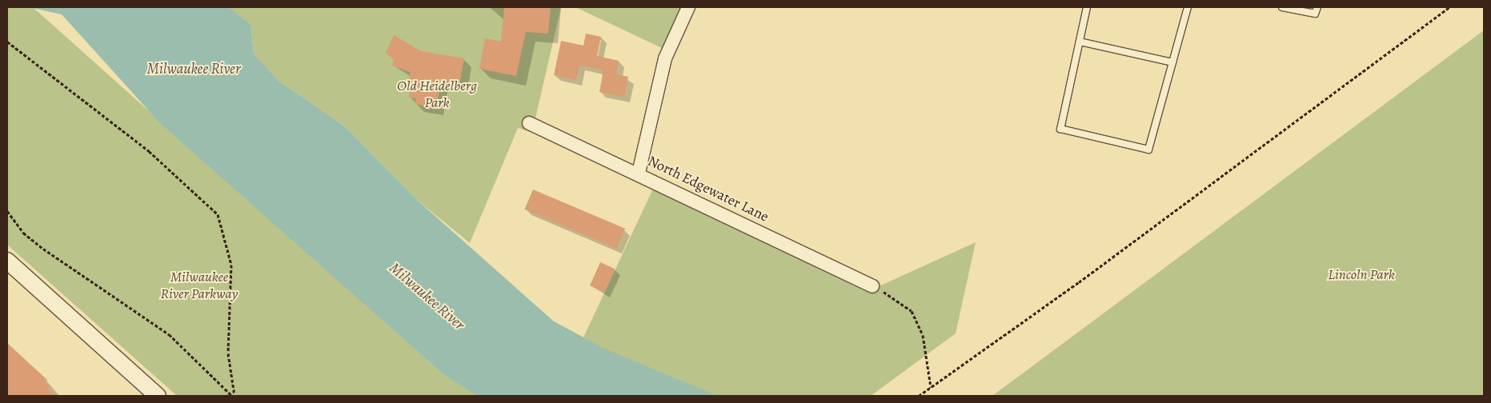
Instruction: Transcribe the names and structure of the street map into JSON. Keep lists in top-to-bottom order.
{
  "streets": {
    "street": ["North Edgewater Lane"]
  },
  "water": ["Milwaukee River"],
  "parks": ["Old Heidelberg Park", "Lincoln Park", "Milwaukee River Parkway"]
}
